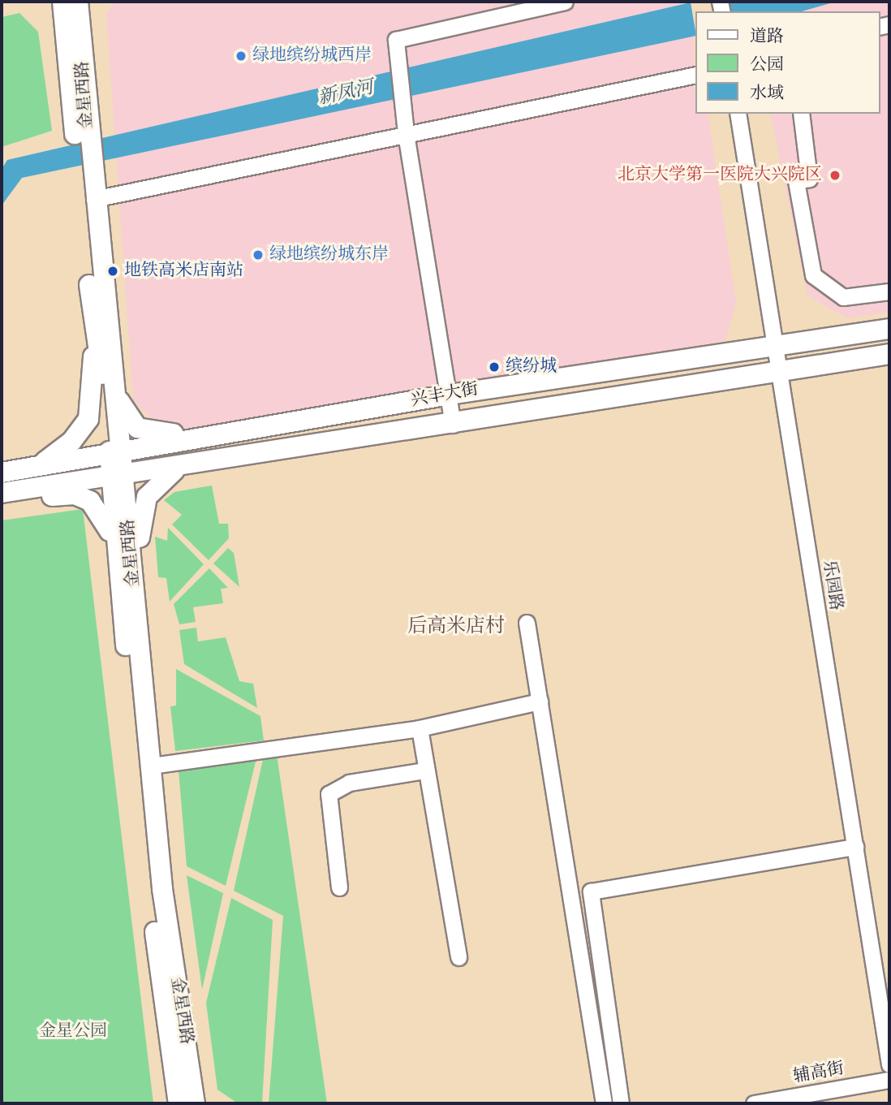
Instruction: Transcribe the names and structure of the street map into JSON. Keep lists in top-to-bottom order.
{
  "streets": {
    "main road": ["金星西路", "兴丰大街"],
    "street": ["乐园路", "辅高街"]
  },
  "crossings": [
    ["金星西路", "兴丰大街"],
    ["兴丰大街", "乐园路"]
  ],
  "districts": ["后高米店村"],
  "water": ["新凤河"],
  "parks": ["金星公园"],
  "places": [
    "绿地缤纷城西岸",
    "北京大学第一医院大兴院区",
    "绿地缤纷城东岸",
    "地铁高米店南站",
    "缤纷城"
  ],
  "legend": ["道路", "公园", "水域"]
}
